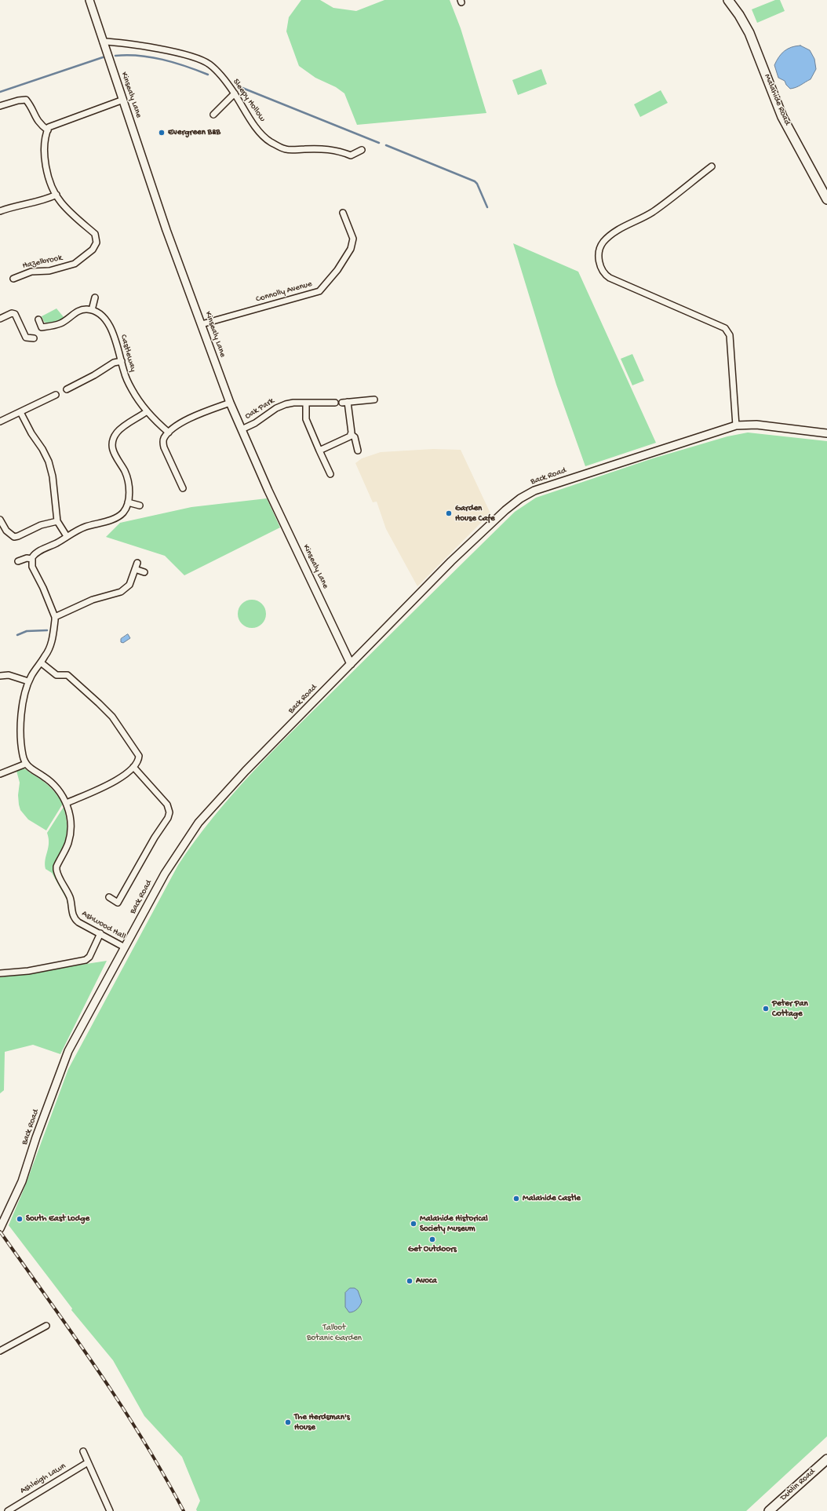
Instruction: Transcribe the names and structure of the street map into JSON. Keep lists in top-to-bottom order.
{
  "streets": {
    "main road": ["Malahide Road", "Dublin Road"],
    "street": [
      "Kinsealy Lane",
      "Sleepy Hollow",
      "Hazelbrook",
      "Connolly Avenue",
      "Castleway",
      "Oak Park",
      "Back Road",
      "Ashwood Hall",
      "Ashleigh Lawn"
    ]
  },
  "crossings": [
    ["Kinsealy Lane", "Sleepy Hollow"],
    ["Kinsealy Lane", "Connolly Avenue"],
    ["Kinsealy Lane", "Oak Park"],
    ["Kinsealy Lane", "Back Road"],
    ["Back Road", "Ashwood Hall"]
  ],
  "parks": ["Talbot Botanic Garden"],
  "places": [
    "Evergreen B&B",
    "Garden House Cafe",
    "Peter Pan Cottage",
    "Malahide Castle",
    "South East Lodge",
    "Malahide Historical Society Museum",
    "Get Outdoors",
    "Avoca",
    "The Herdsman's House"
  ]
}
